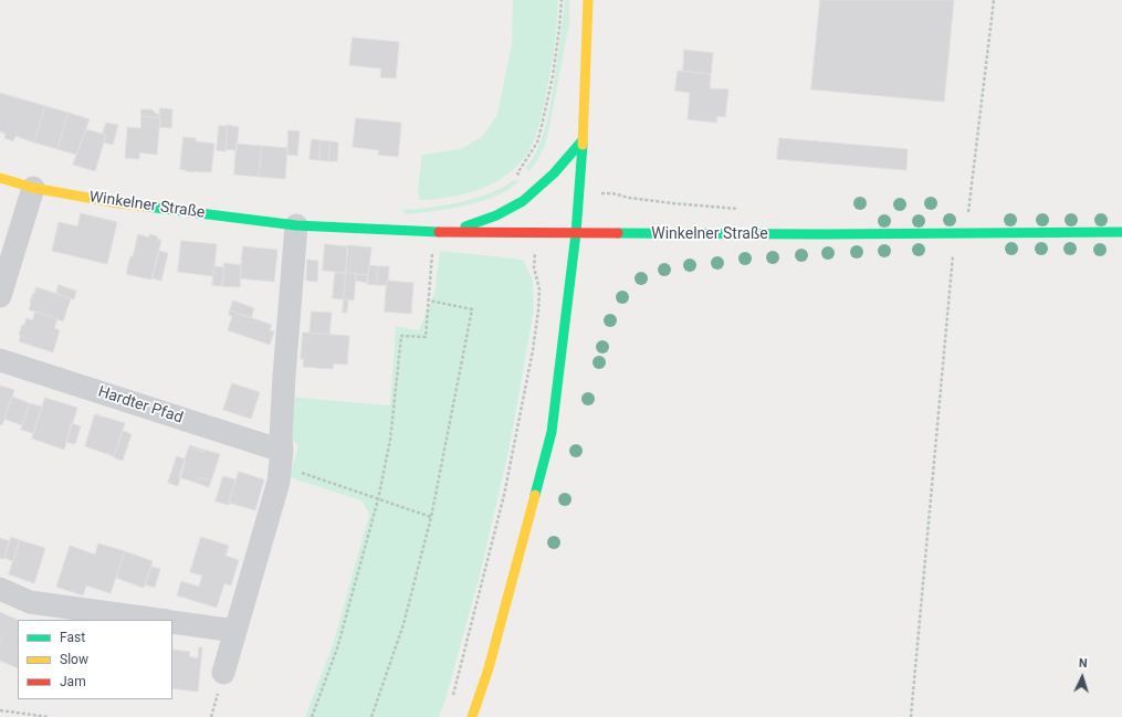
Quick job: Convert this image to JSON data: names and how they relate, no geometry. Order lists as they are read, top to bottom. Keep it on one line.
{"streets":{"street":["Winkelner Straße","Hardter Pfad"]},"legend":["Fast","Slow","Jam"],"north":"top"}
